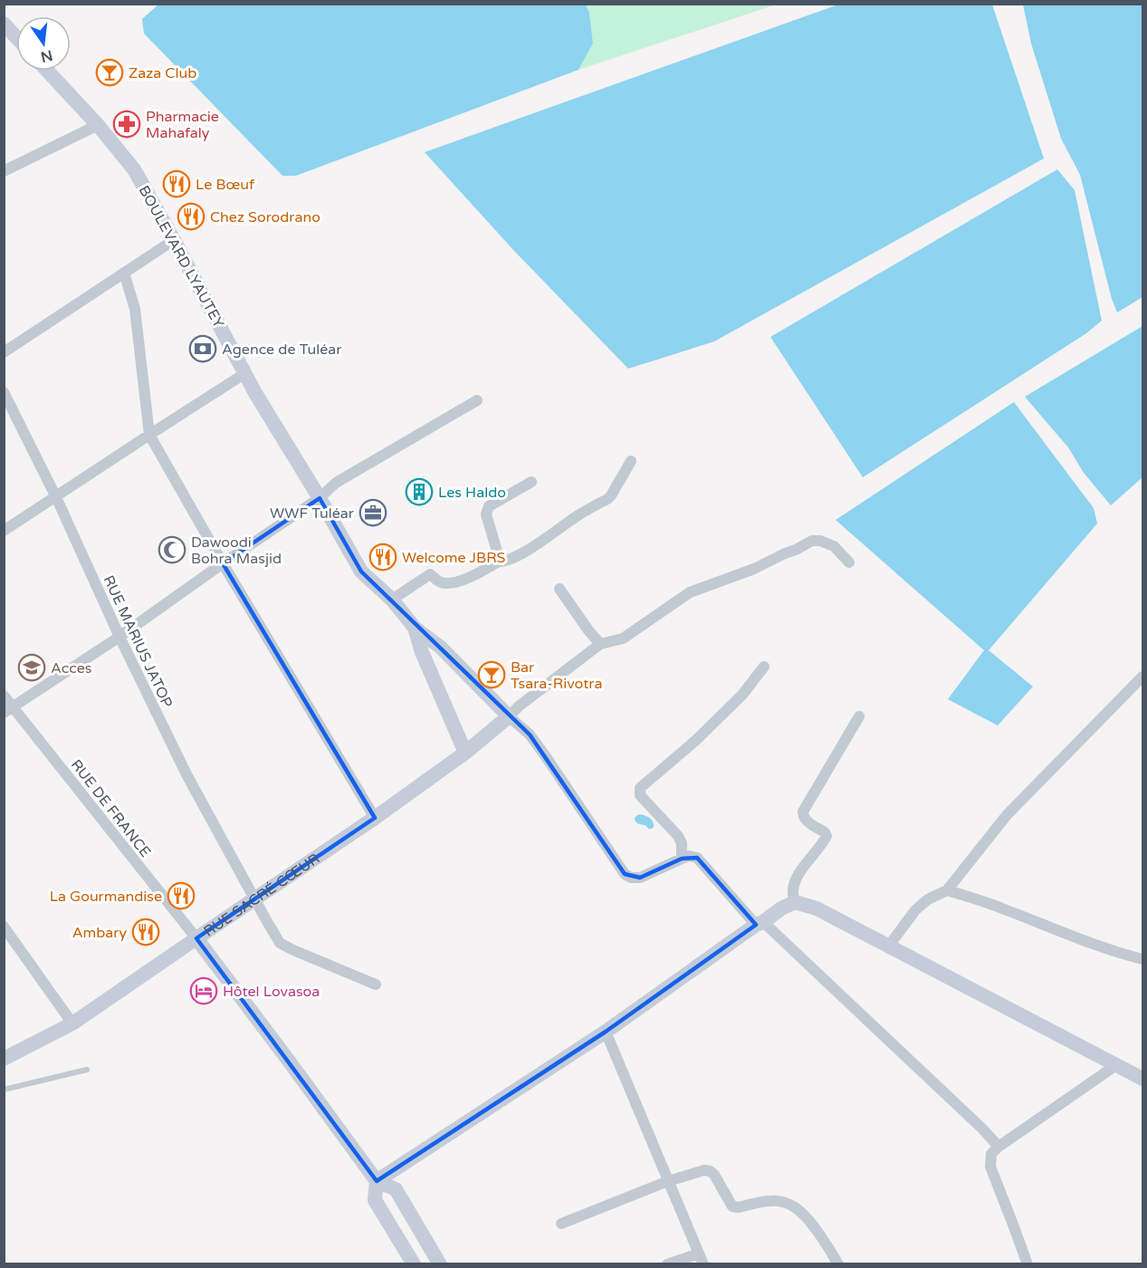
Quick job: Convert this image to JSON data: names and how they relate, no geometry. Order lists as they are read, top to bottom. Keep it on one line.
{"streets":{"street":["BOULEVARD LYAUTEY","RUE MARIUS JATOP","RUE DE FRANCE","RUE SACRÉ CŒUR"]},"crossings":[["BOULEVARD LYAUTEY","RUE SACRÉ CŒUR"],["RUE MARIUS JATOP","RUE SACRÉ CŒUR"],["RUE DE FRANCE","RUE SACRÉ CŒUR"]],"places":{"bar":["Zaza Club","Bar Tsara-Rivotra"],"pharmacy":["Pharmacie Mahafaly"],"restaurant":["Le Bœuf","Chez Sorodrano","Welcome JBRS","La Gourmandise","Ambary"],"bank":["Agence de Tuléar"],"building":["Les Haldo"],"office":["WWF Tuléar"],"mosque":["Dawoodi Bohra Masjid"],"school or university":["Acces"],"hotel":["Hôtel Lovasoa"]},"north":"bottom"}
